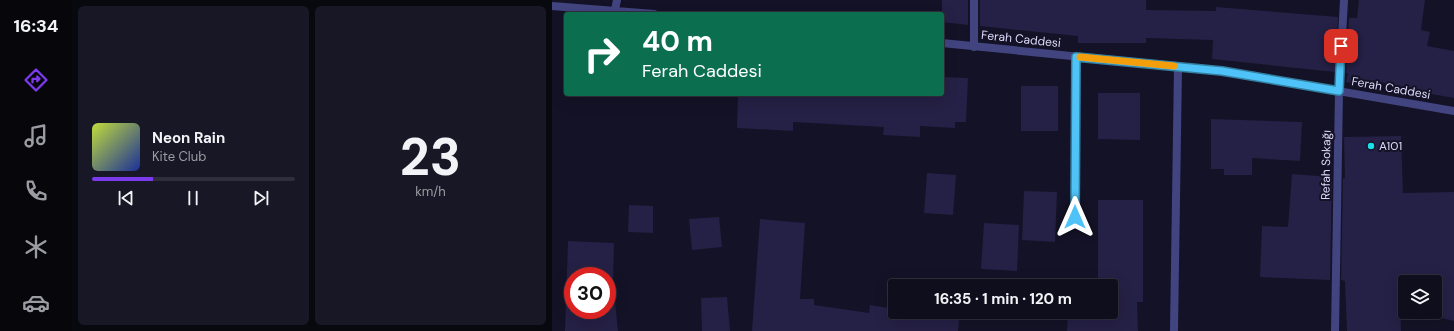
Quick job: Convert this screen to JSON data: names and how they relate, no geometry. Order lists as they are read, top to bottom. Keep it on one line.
{"streets":{"street":["Ferah Caddesi","Refah Sokağı"]},"crossings":[["Ferah Caddesi","Refah Sokağı"]],"places":["A101"],"page":{"tabs":"16:34","tile":["23","km/h"],"turn":["40 m","Ferah Caddesi"],"song":["Neon Rain","Kite Club"],"limit":"30","trip":"16:35 · 1 min · 120 m"}}
